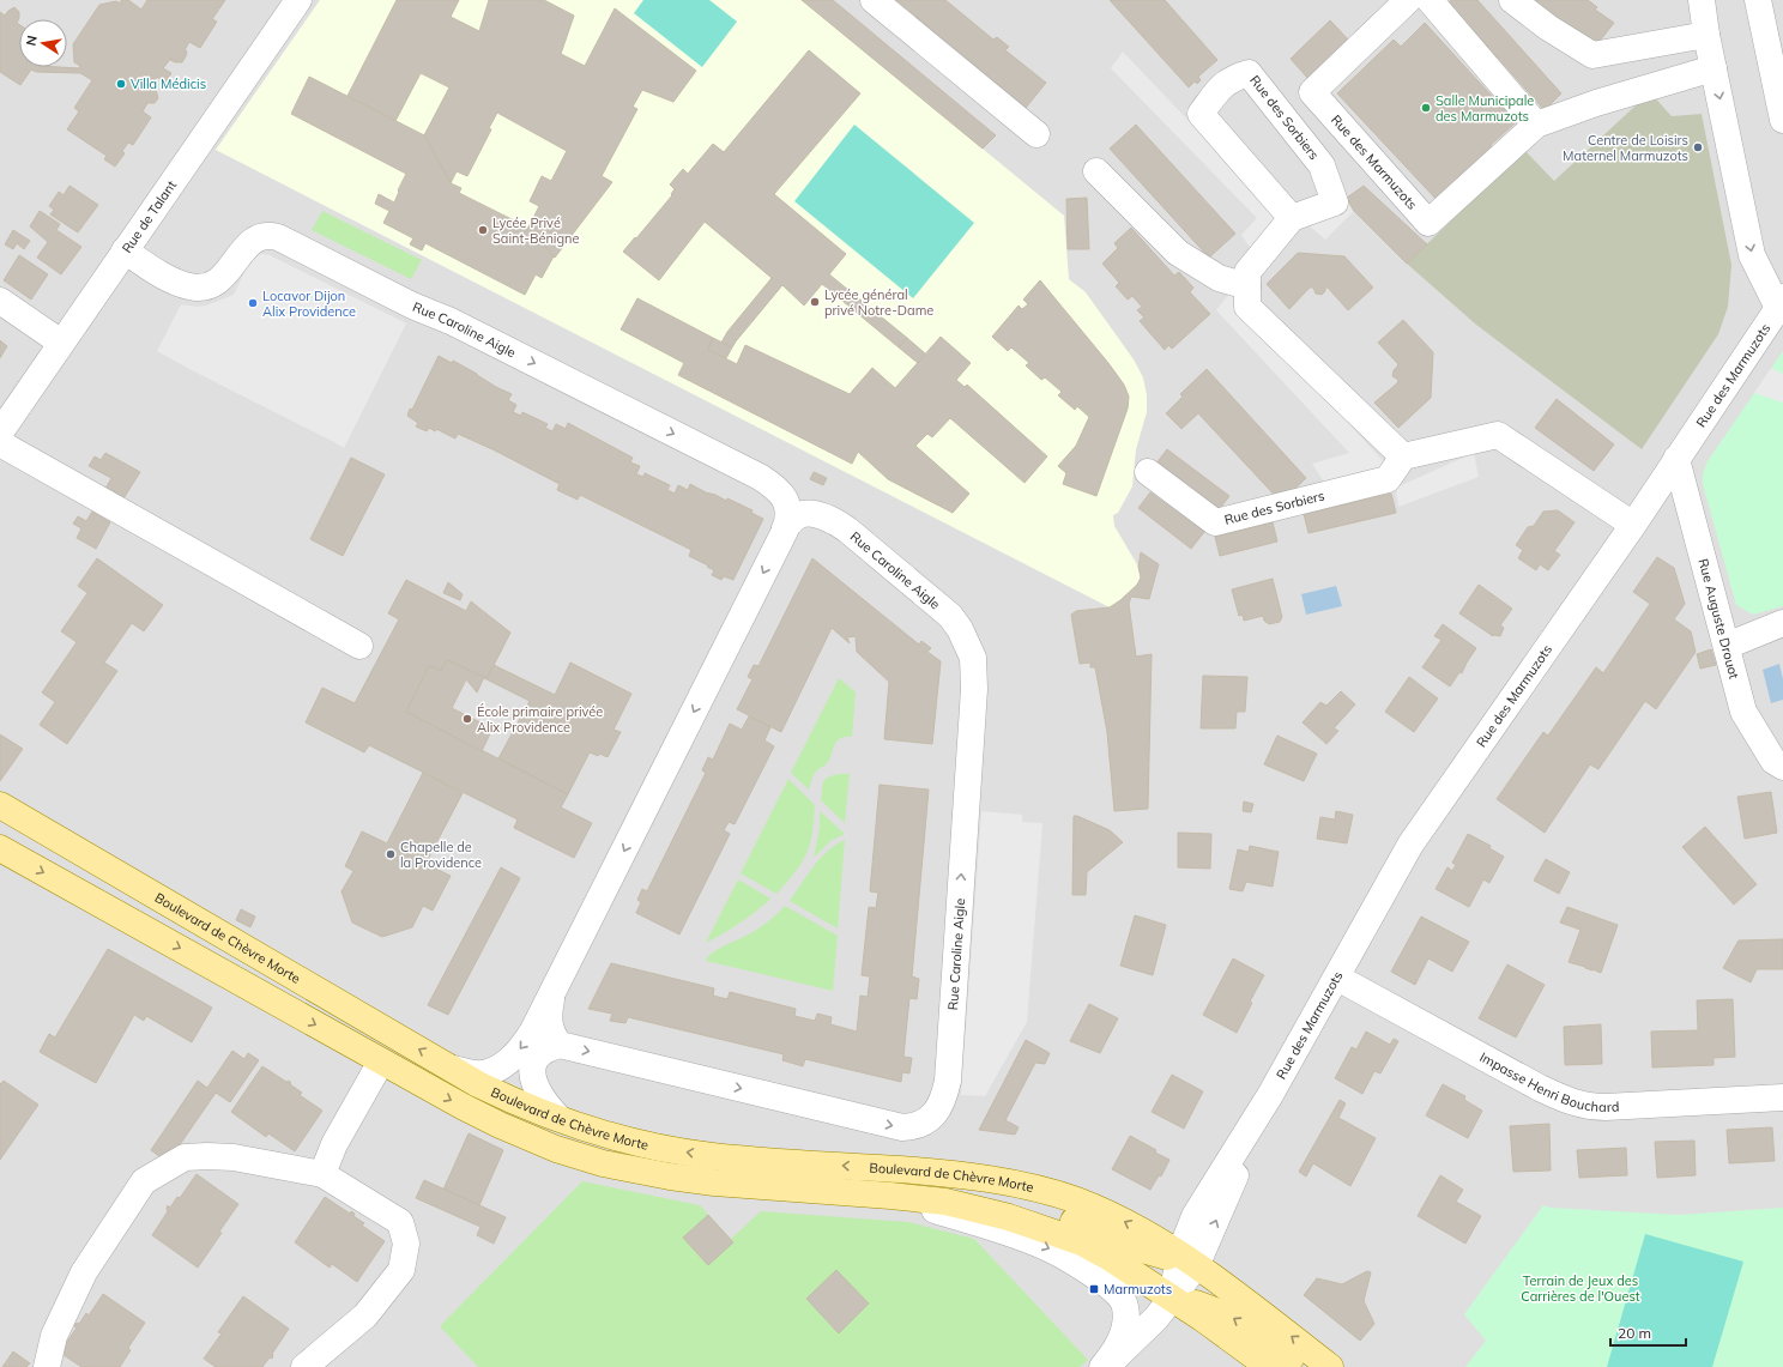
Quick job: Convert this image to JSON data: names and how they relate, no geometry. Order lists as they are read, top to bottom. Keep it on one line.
{"streets":{"main road":["Boulevard de Chèvre Morte"],"street":["Rue des Sorbiers","Rue des Marmuzots","Rue de Talant","Rue Caroline Aigle","Rue Auguste Drouot","Impasse Henri Bouchard"]},"crossings":[["Rue des Marmuzots","Rue Auguste Drouot"],["Rue des Marmuzots","Boulevard de Chèvre Morte"],["Rue des Marmuzots","Impasse Henri Bouchard"],["Rue de Talant","Rue Caroline Aigle"],["Rue Caroline Aigle","Boulevard de Chèvre Morte"]],"parks":["Terrain de Jeux des Carrières de l'Ouest"],"places":{"other":["Villa Médicis","Salle Municipale des Marmuzots","Centre de Loisirs Maternel Marmuzots","Lycée Privé Saint-Bénigne","Lycée général privé Notre-Dame","Locavor Dijon Alix Providence","École primaire privée Alix Providence","Chapelle de la Providence"],"transit":["Marmuzots"]},"scale_bar":"20 m","north":"left"}
